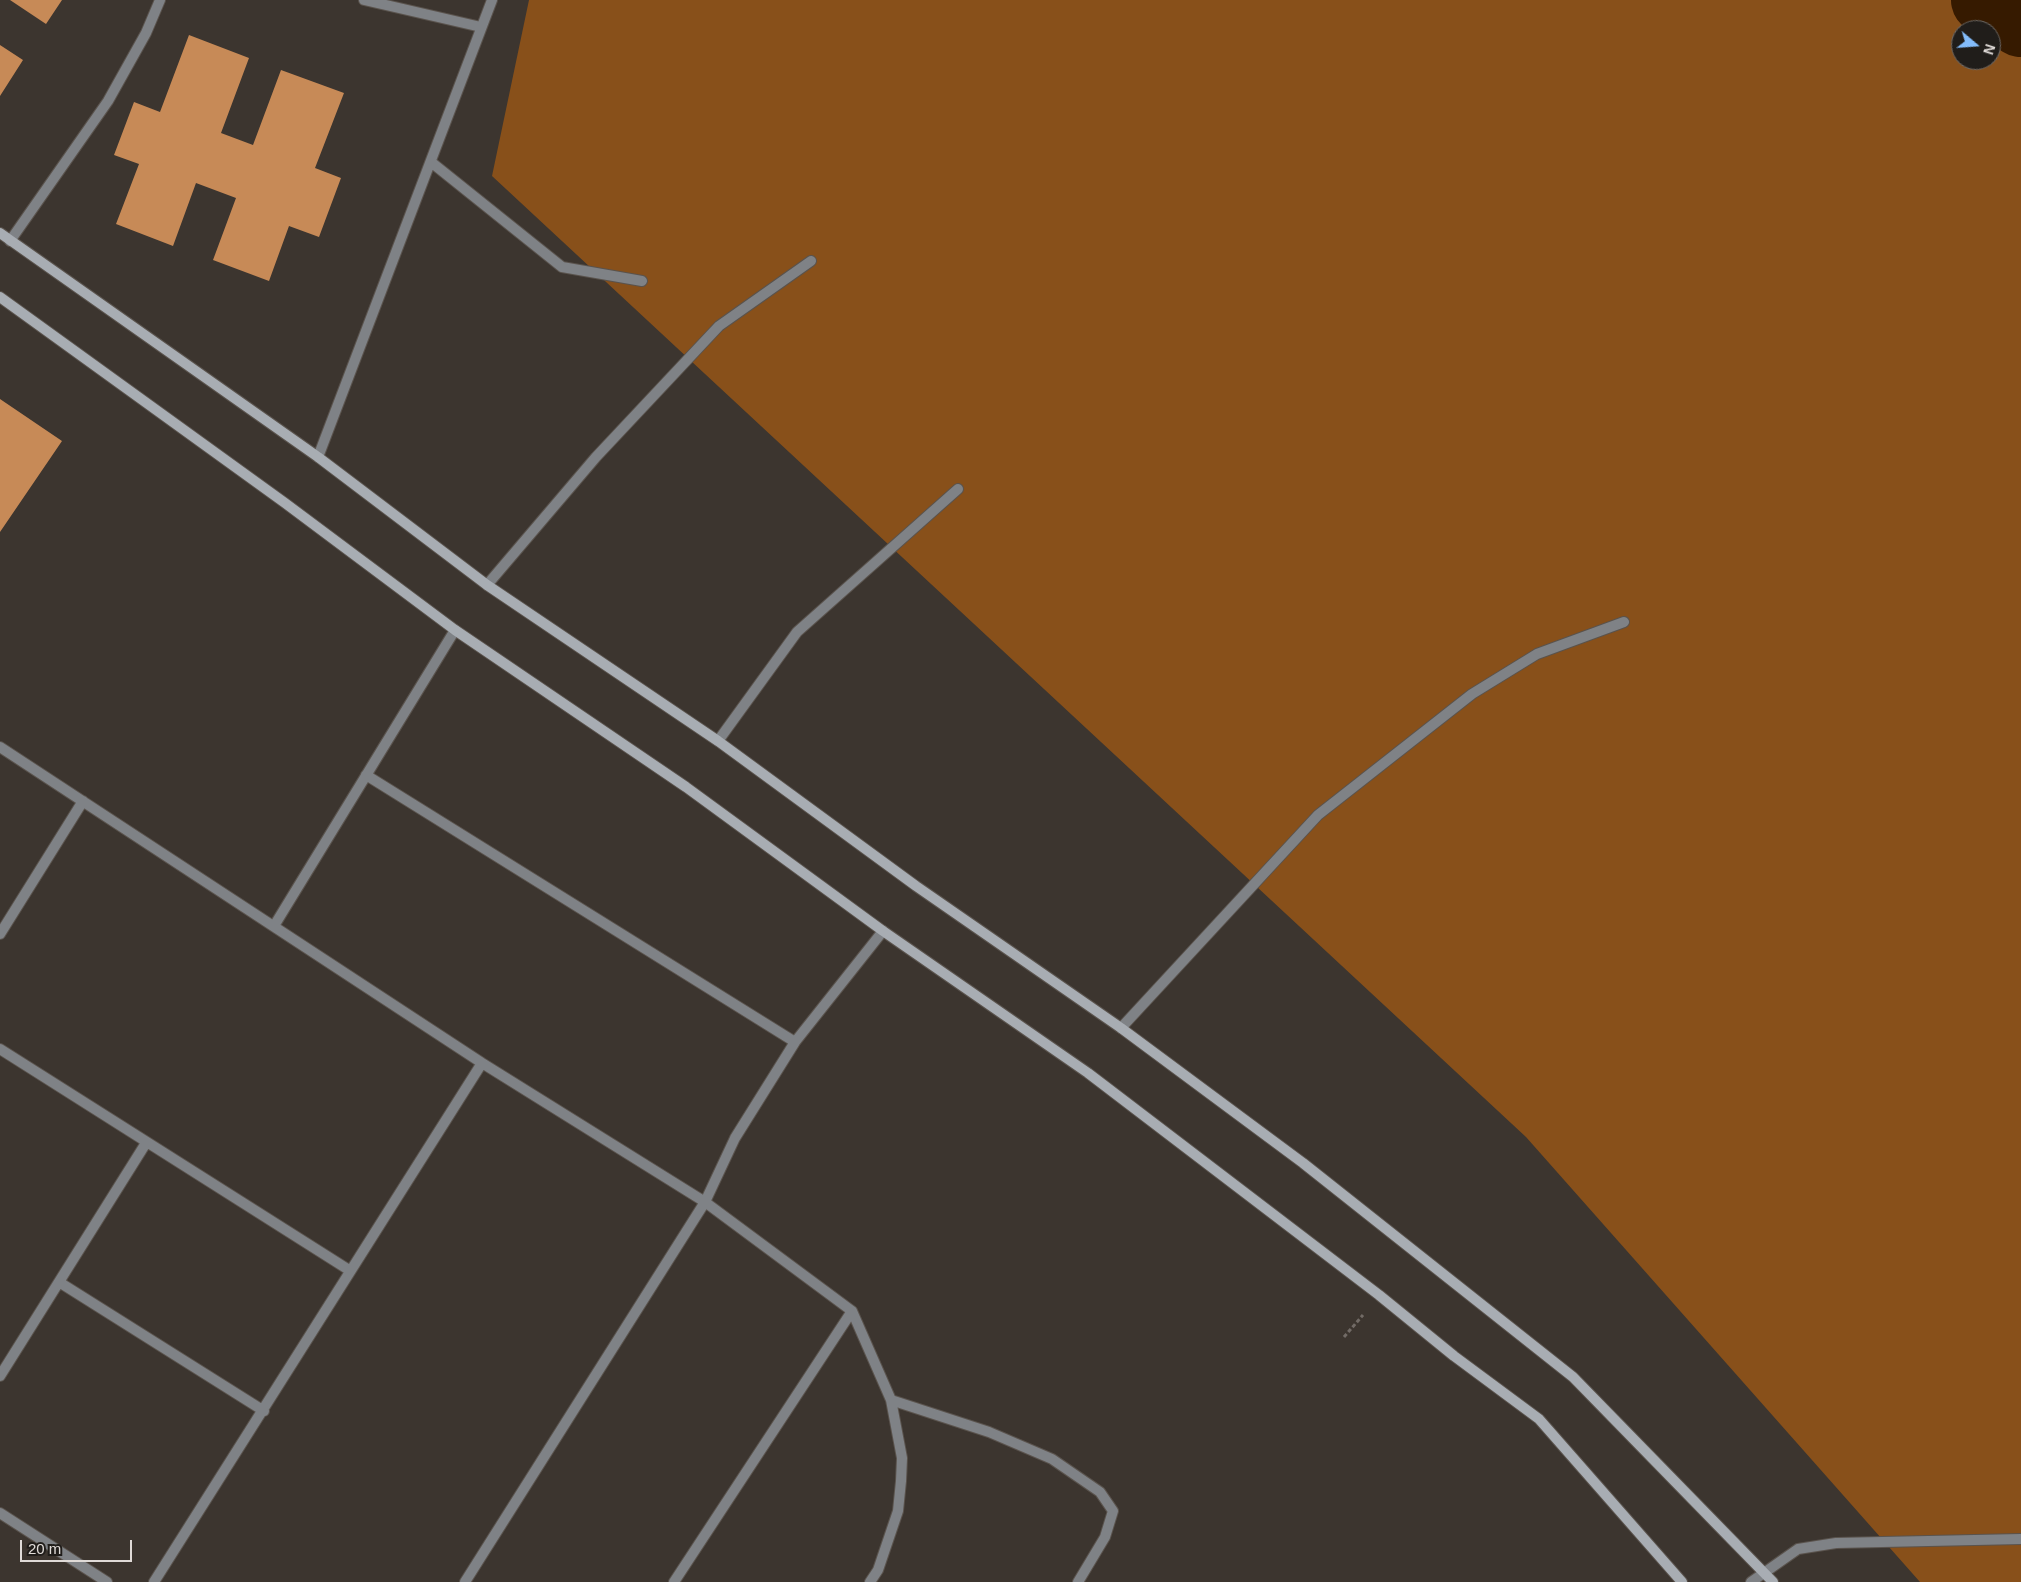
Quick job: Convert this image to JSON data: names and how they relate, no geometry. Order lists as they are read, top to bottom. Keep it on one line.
{"scale_bar":"20 m","north":"right"}
